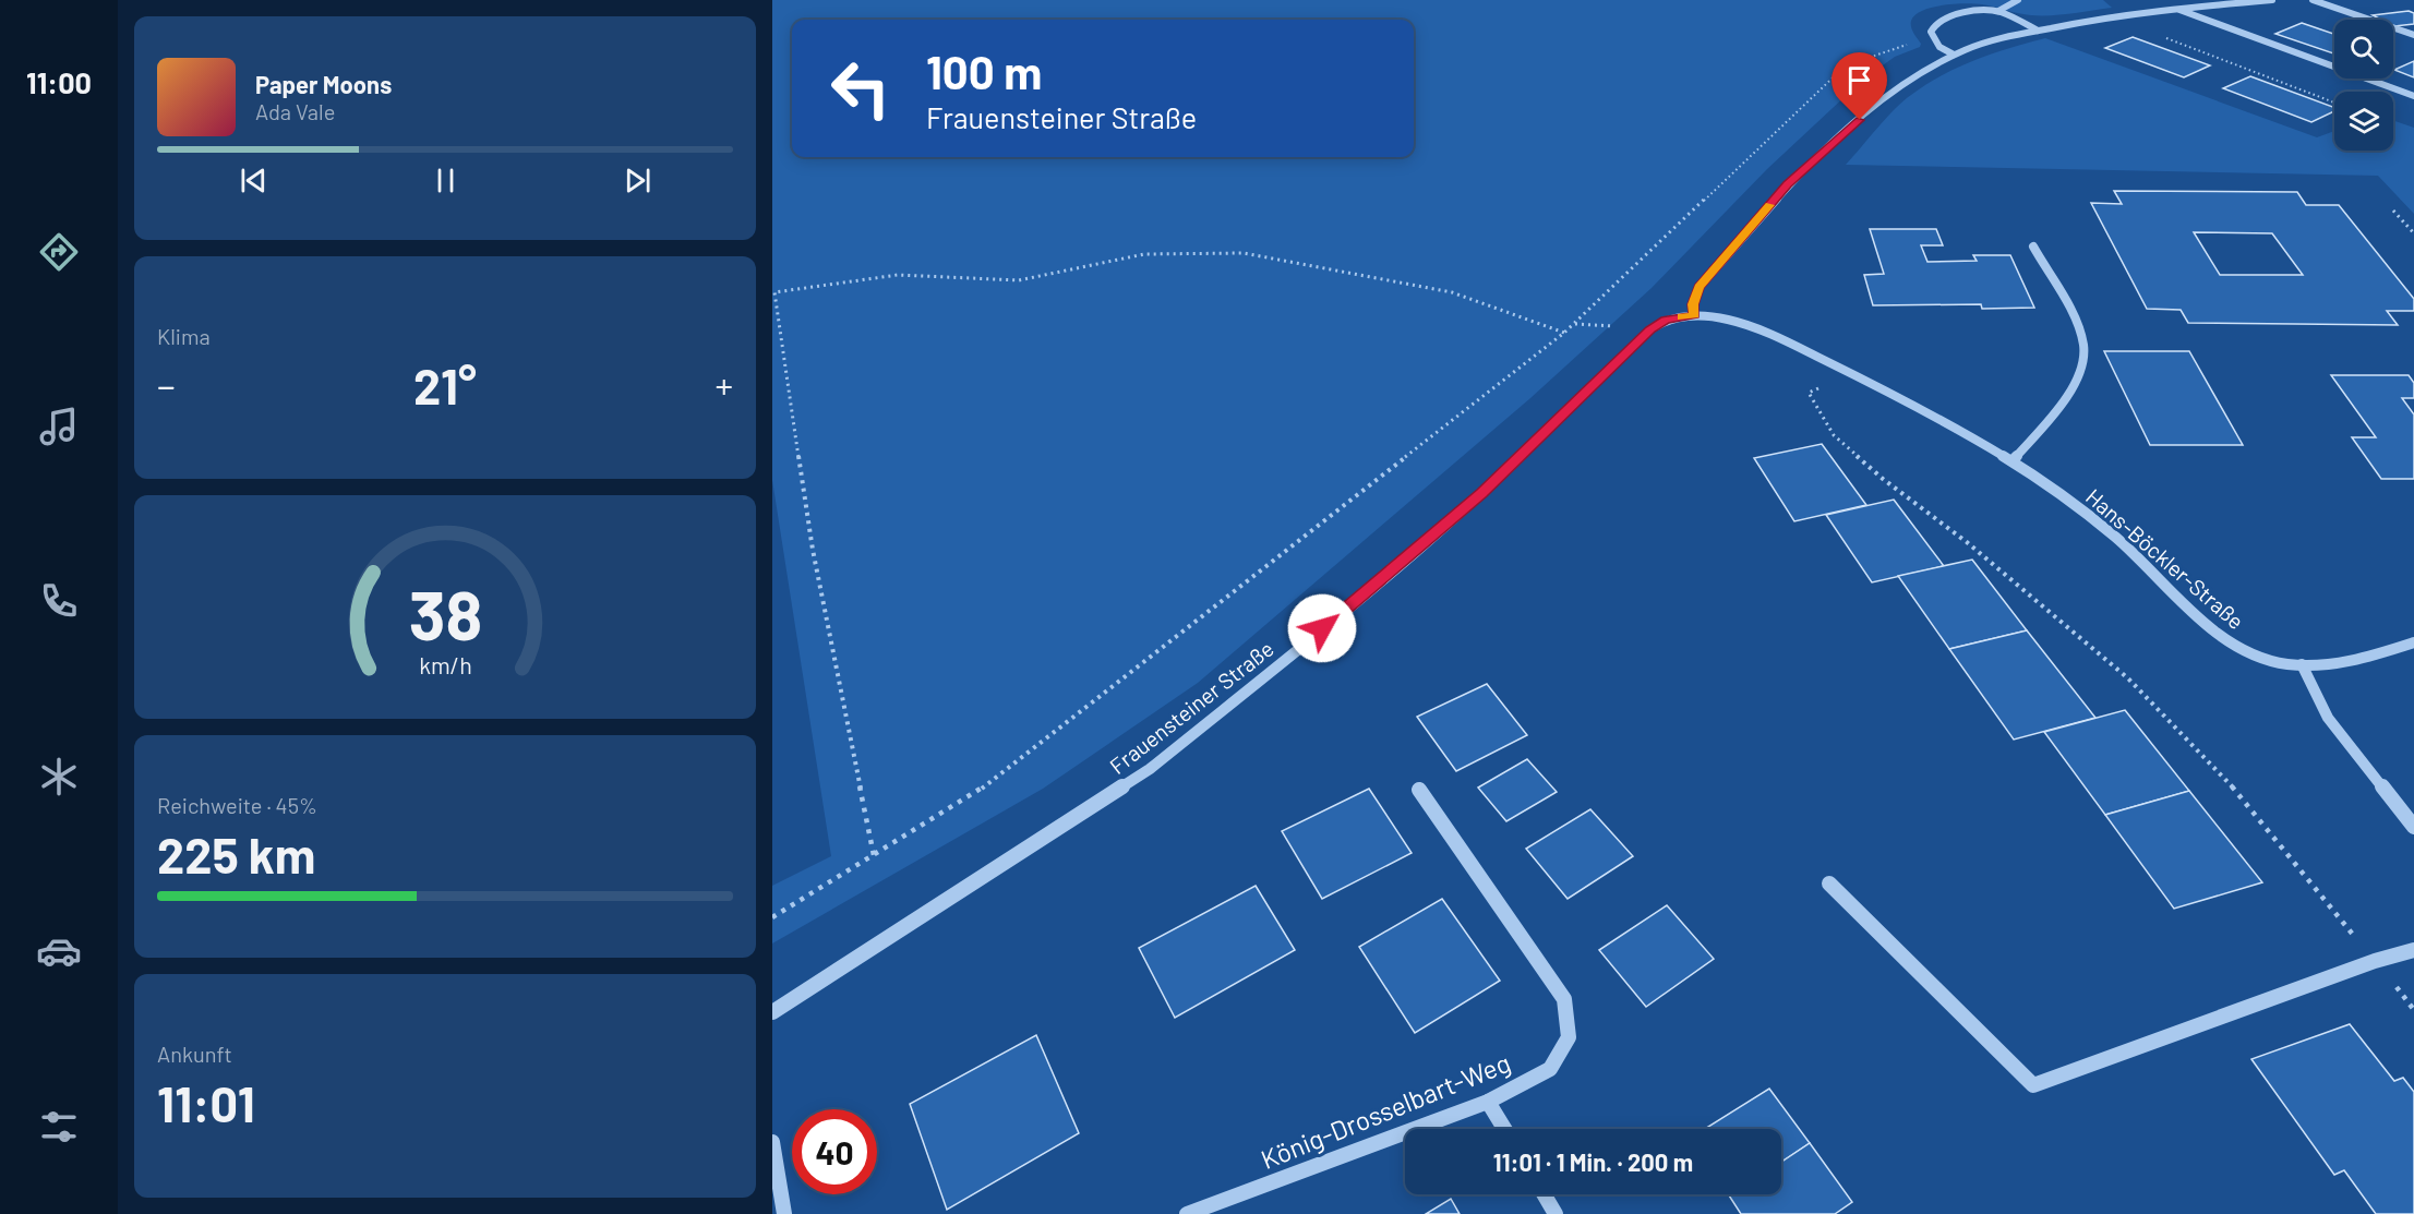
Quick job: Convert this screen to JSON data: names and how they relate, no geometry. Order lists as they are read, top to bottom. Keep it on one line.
{"streets":{"street":["Hans-Böckler-Straße","Frauensteiner Straße","König-Drosselbart-Weg"]},"crossings":[["Hans-Böckler-Straße","Frauensteiner Straße"]],"page":{"tabs":"11:00","turn":["100 m","Frauensteiner Straße"],"song":["Paper Moons","Ada Vale"],"tile":["Klima",["Reichweite · 45%","225 km"],["Ankunft","11:01"]],"heat":["−","21°","+"],"limit":"40","trip":"11:01 · 1 Min. · 200 m","gauge":["38","km/h"]}}
